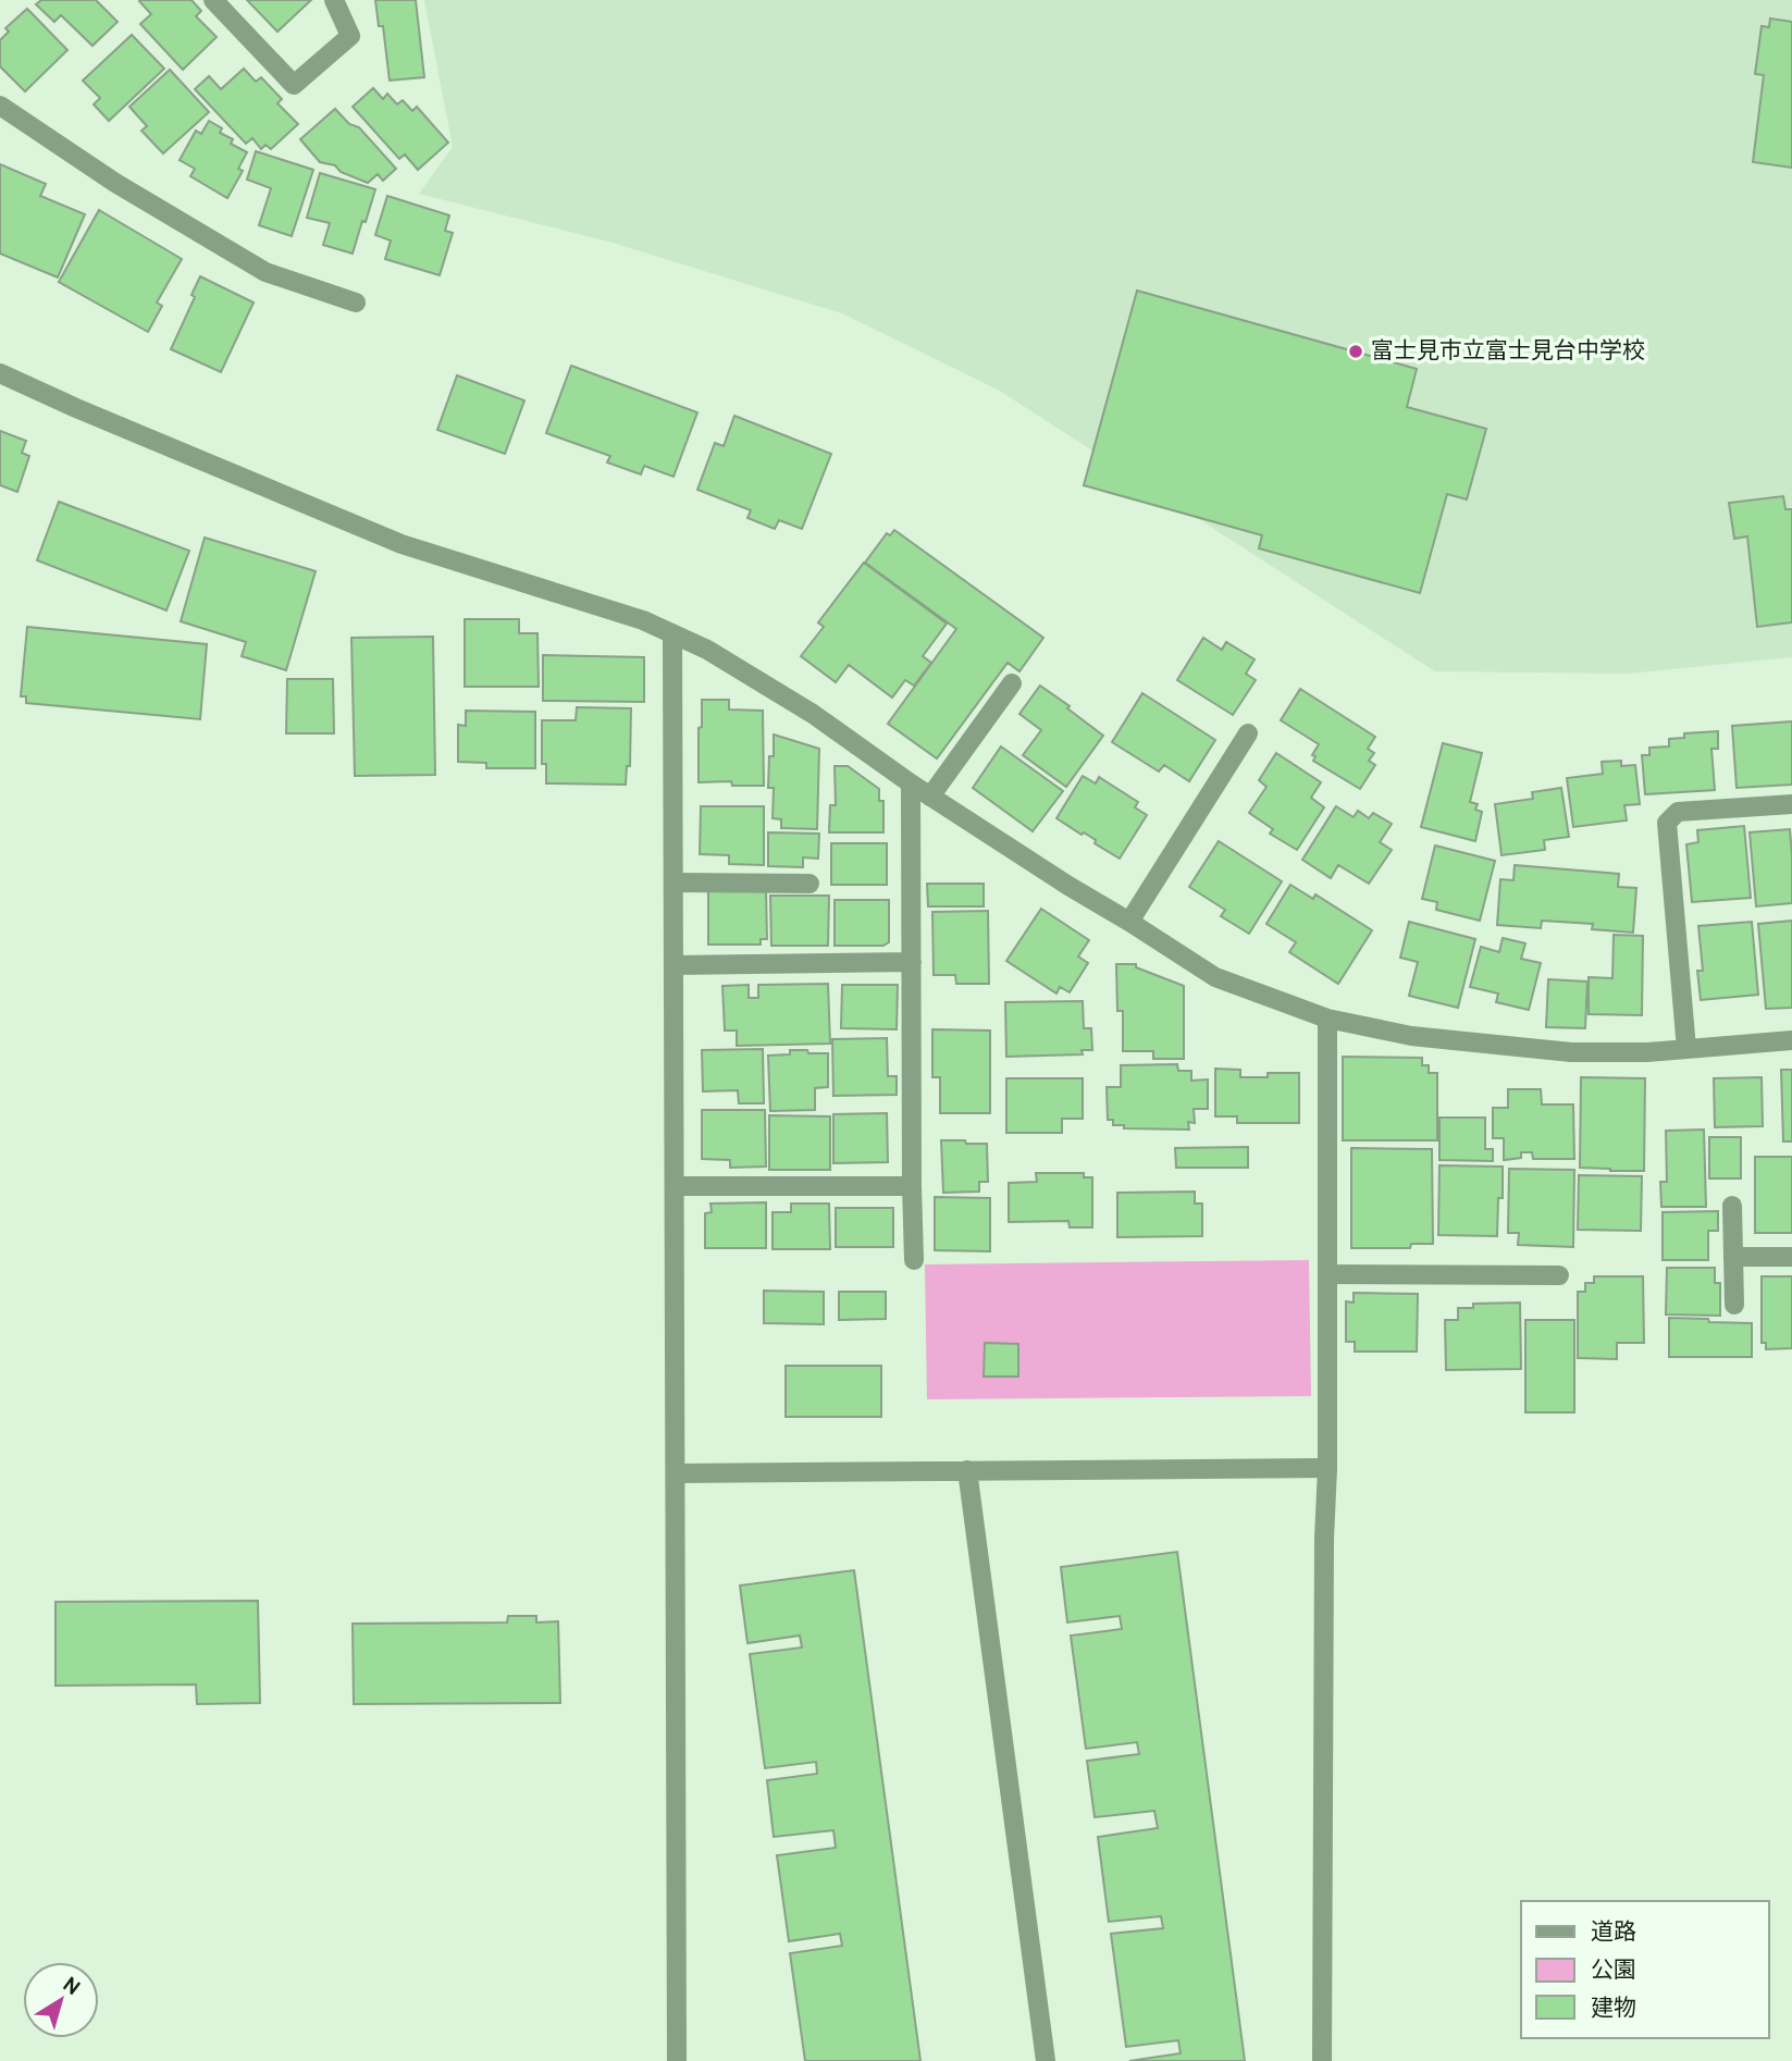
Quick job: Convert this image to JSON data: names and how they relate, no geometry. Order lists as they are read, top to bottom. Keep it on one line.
{"places":["富士見市立富士見台中学校"],"legend":["道路","公園","建物"],"north":"top right"}
